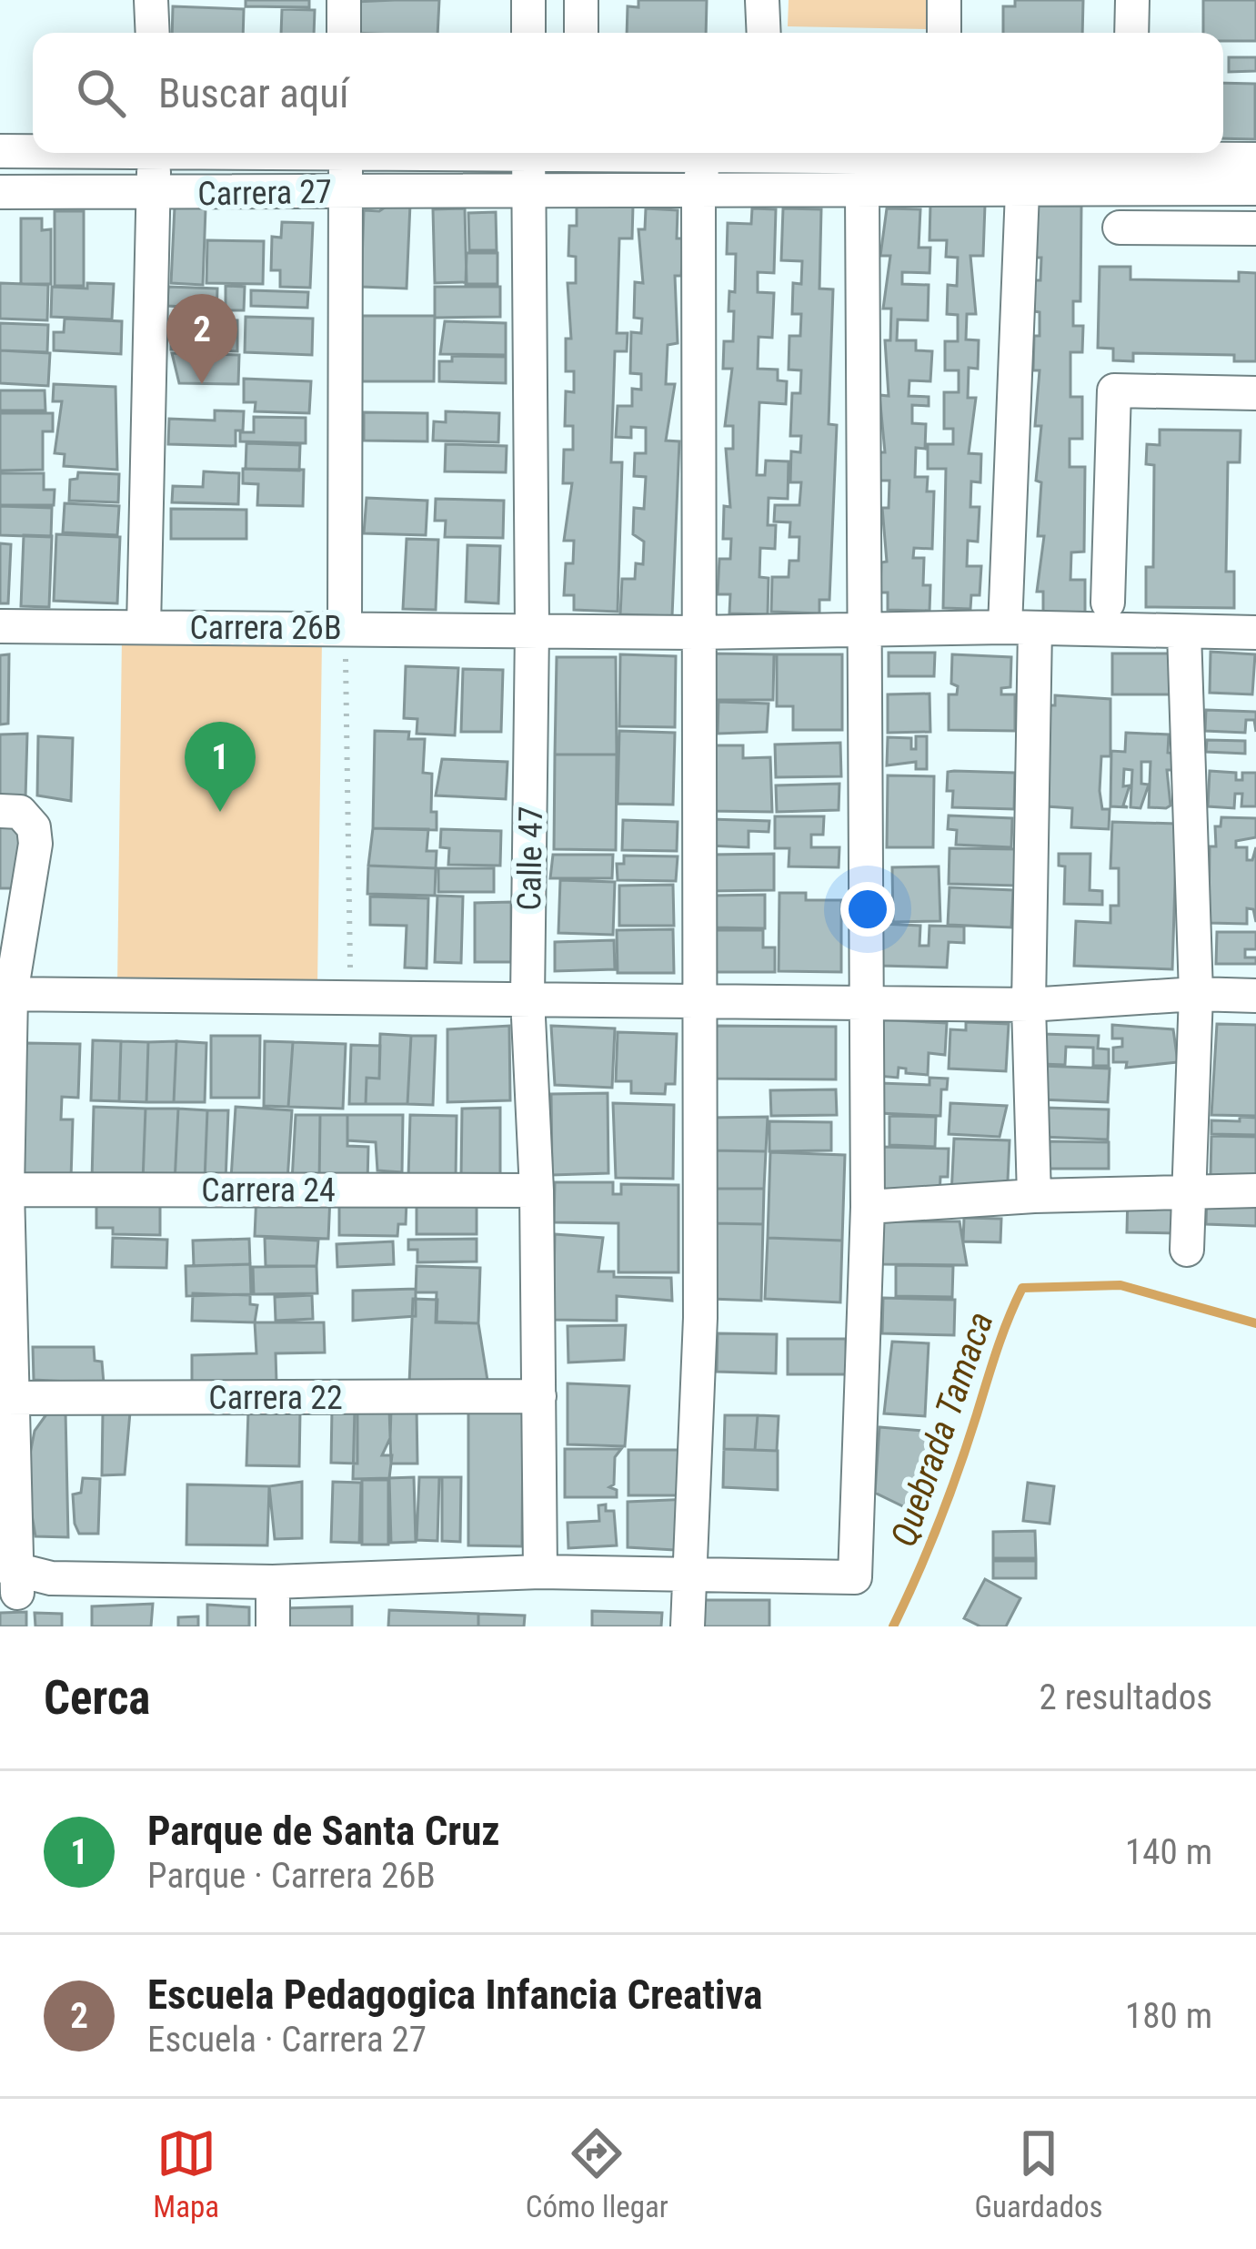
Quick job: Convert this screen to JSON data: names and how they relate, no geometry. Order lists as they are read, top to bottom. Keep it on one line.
{"streets":{"street":["Carrera 27","Carrera 26B","Calle 47","Carrera 24","Carrera 22"]},"crossings":[["Carrera 27","Calle 47"],["Carrera 26B","Calle 47"],["Calle 47","Carrera 24"],["Calle 47","Carrera 22"]],"water":["Quebrada Tamaca"],"page":{"search":"Buscar aquí","pins":["2","1"],"heading":["Cerca","2 resultados"],"list":[{"mark":"1","name":"Parque de Santa Cruz","note":"Parque · Carrera 26B","value":"140 m"},{"mark":"2","name":"Escuela Pedagogica Infancia Creativa","note":"Escuela · Carrera 27","value":"180 m"}],"nav":["Mapa","Cómo llegar","Guardados"]}}
